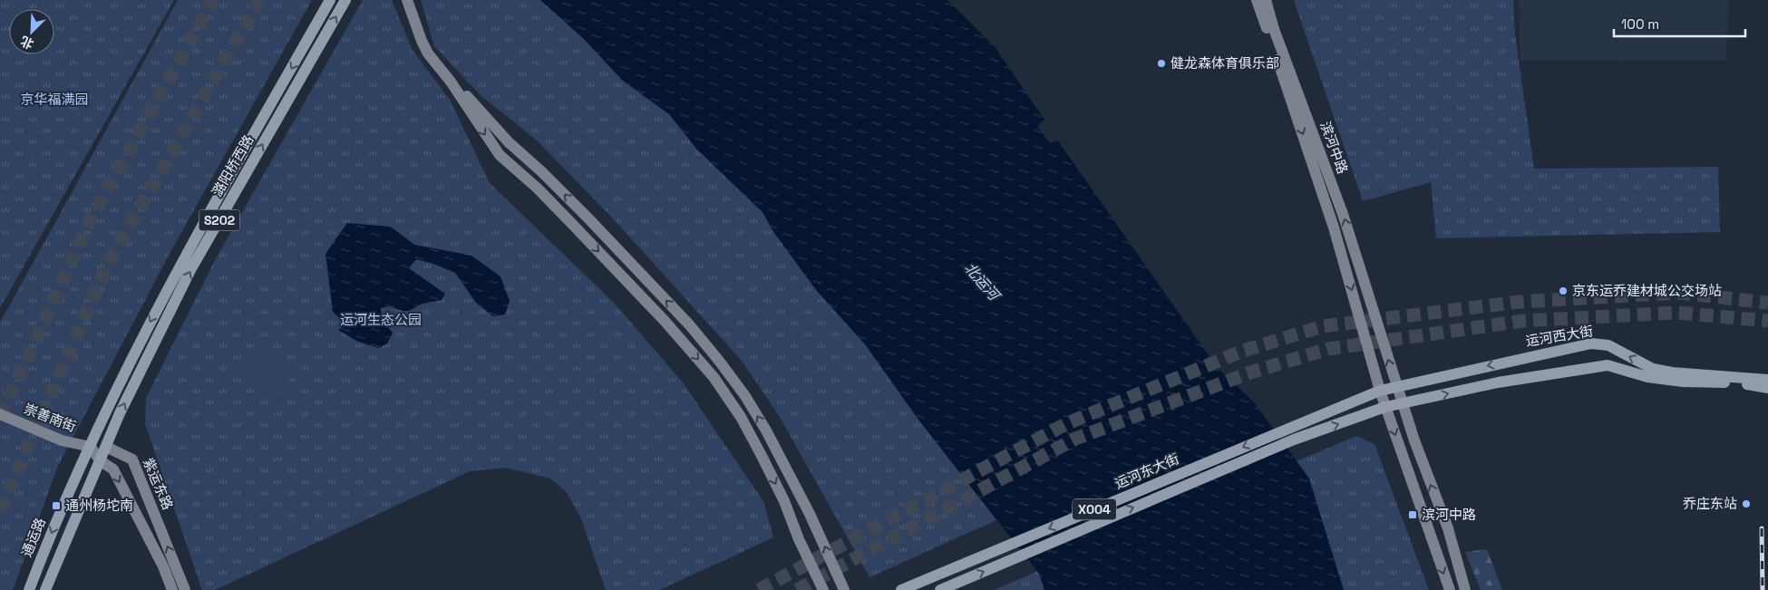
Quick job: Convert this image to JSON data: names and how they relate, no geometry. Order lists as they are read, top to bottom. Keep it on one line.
{"streets":{"main road":["滨河中路","潞阳桥西路","S202","运河西大街","崇善南街","运河东大街","紫运东路","X004","通运路"]},"crossings":[["滨河中路","运河西大街"],["滨河中路","运河东大街"],["潞阳桥西路","崇善南街"],["潞阳桥西路","紫运东路"],["潞阳桥西路","通运路"],["运河西大街","运河东大街"],["崇善南街","紫运东路"],["崇善南街","通运路"],["紫运东路","通运路"]],"water":["北运河"],"parks":["京华福满园","运河生态公园"],"places":{"other":["健龙森体育俱乐部","京东运乔建材城公交场站","乔庄东站"],"transit":["通州杨坨南","滨河中路"]},"scale_bar":"100 m","north":"bottom left"}
